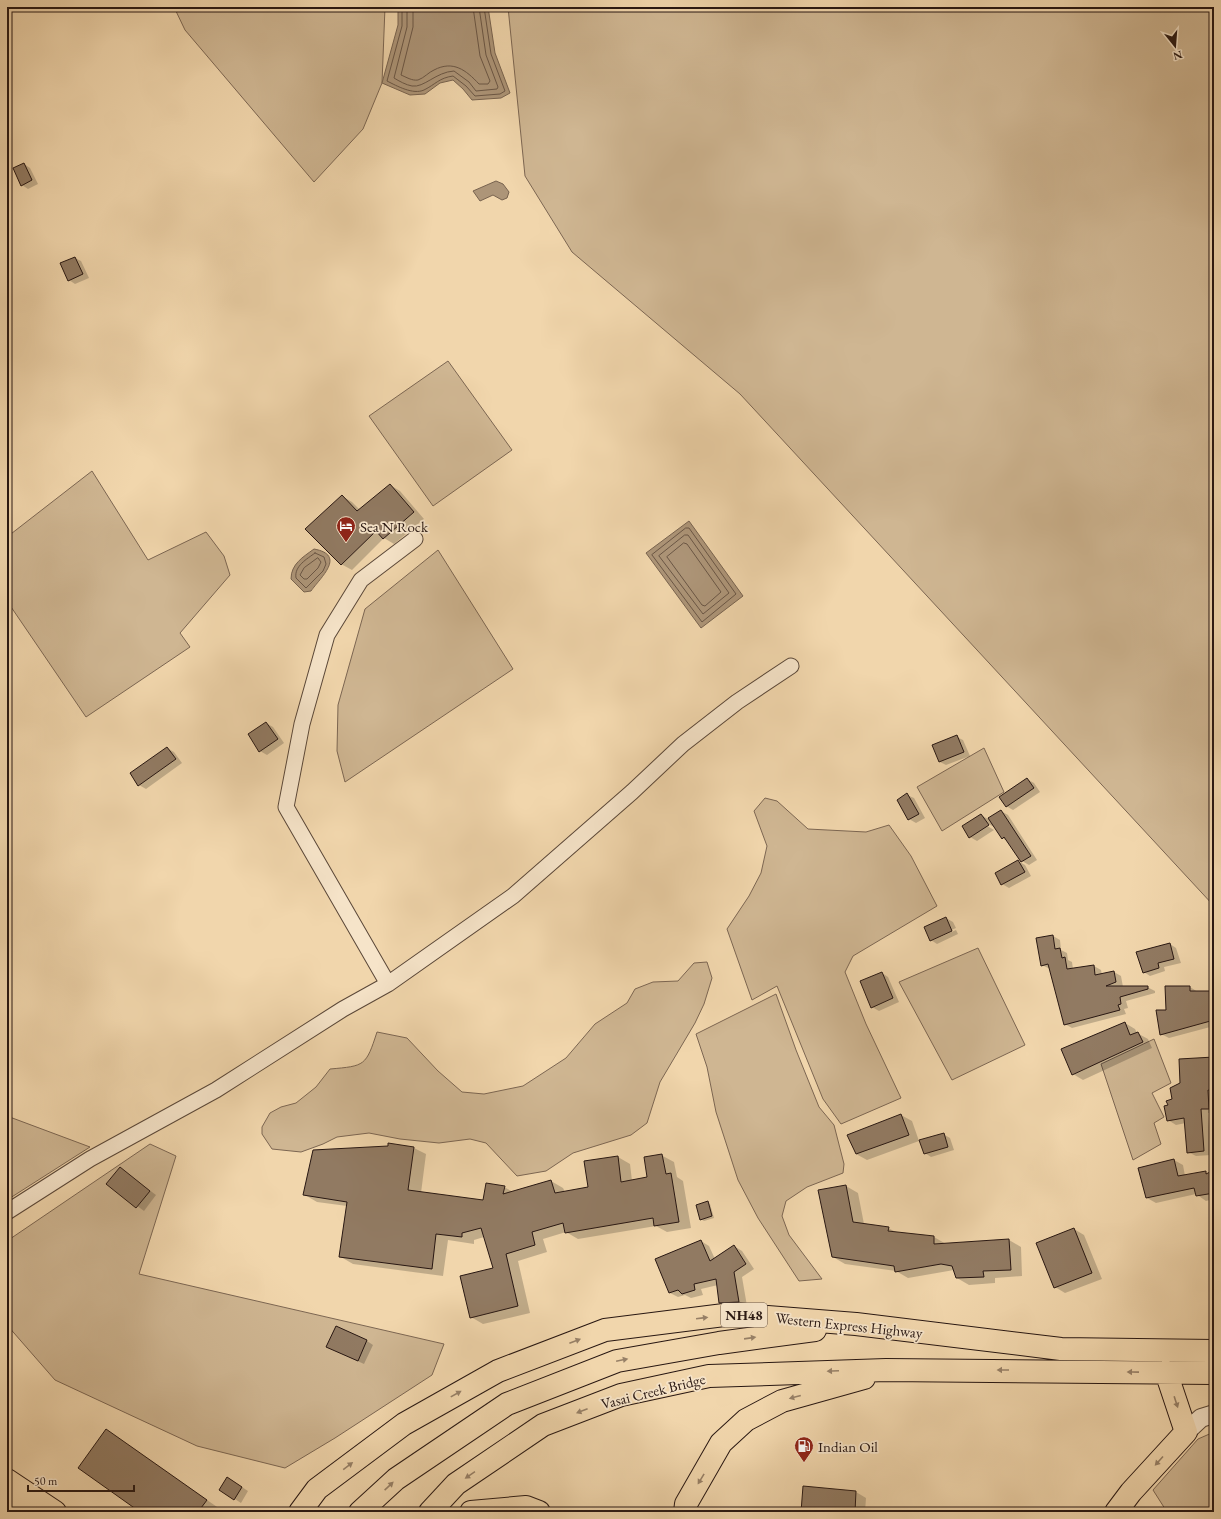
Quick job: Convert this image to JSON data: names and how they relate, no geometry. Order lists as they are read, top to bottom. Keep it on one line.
{"streets":{"main road":["NH48","Western Express Highway","Vasai Creek Bridge"]},"places":{"hotel":["Sea N Rock"],"fuel station":["Indian Oil"]},"scale_bar":"50 m","north":"bottom"}
